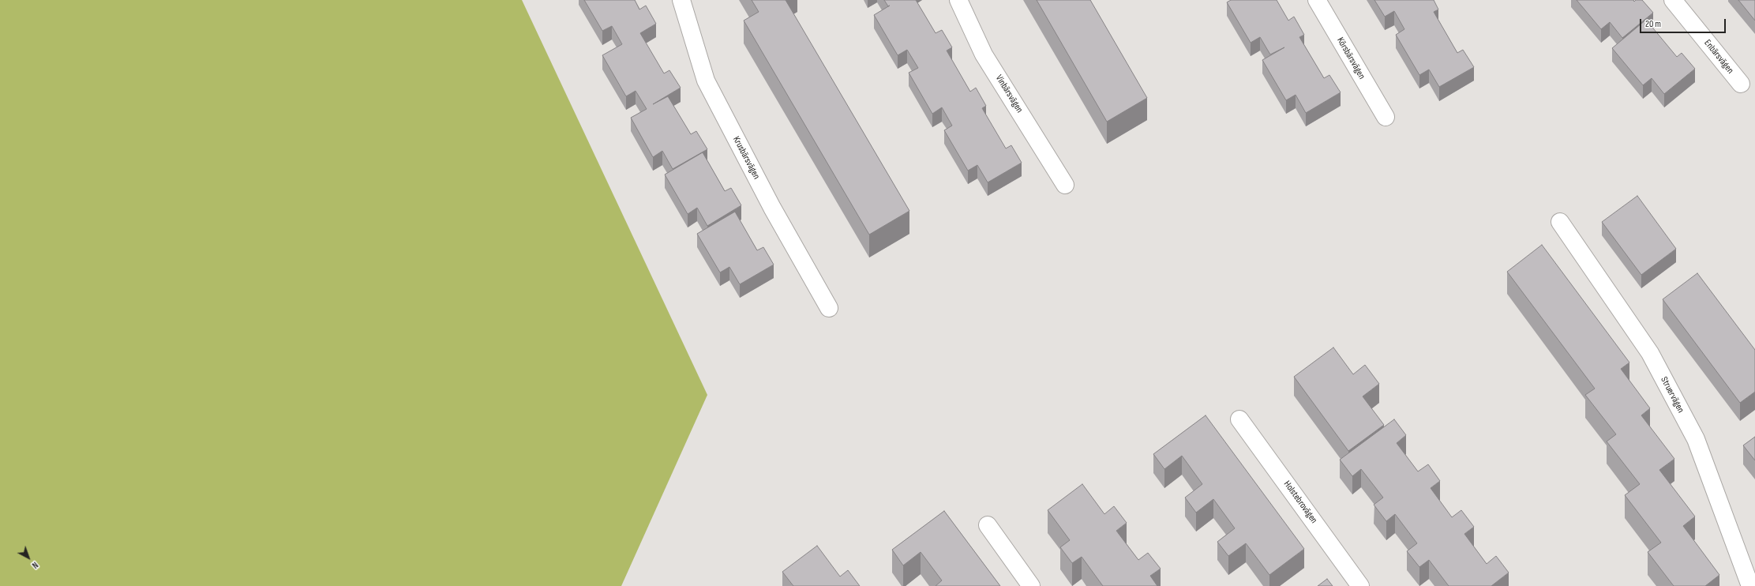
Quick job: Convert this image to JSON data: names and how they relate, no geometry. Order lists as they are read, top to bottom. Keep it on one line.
{"streets":{"street":["Enbärsvägen","Körsbärsvägen","Vinbärsvägen","Krusbärsvägen","Struervägen","Holstebrovägen"]},"scale_bar":"20 m","north":"bottom right"}
